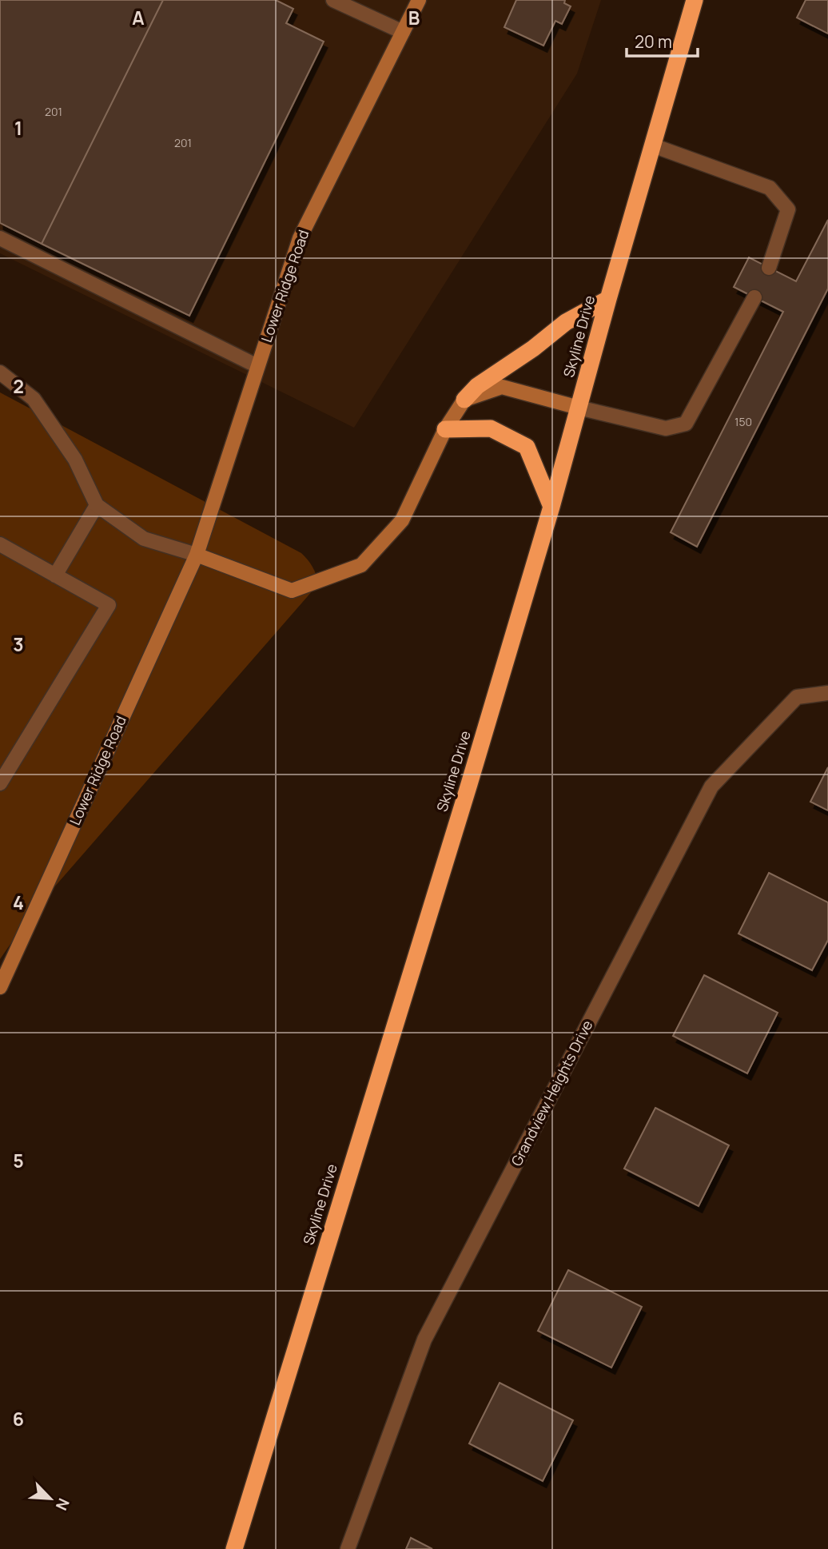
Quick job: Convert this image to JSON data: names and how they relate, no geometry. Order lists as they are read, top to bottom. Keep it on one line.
{"streets":{"highway":["Skyline Drive"],"street":["Lower Ridge Road","Grandview Heights Drive"]},"house_numbers":["201","201","150"],"scale_bar":"20 m","north":"bottom right","grid":{"columns":["A","B"],"rows":["1","2","3","4","5","6"]}}
